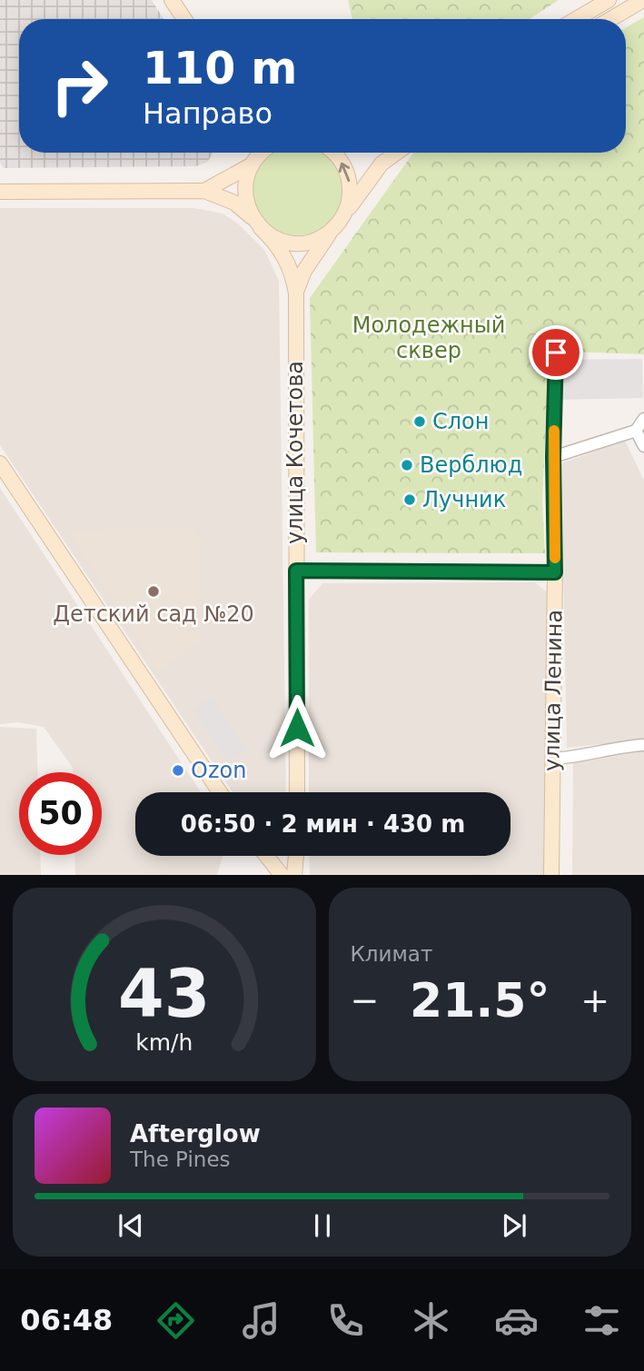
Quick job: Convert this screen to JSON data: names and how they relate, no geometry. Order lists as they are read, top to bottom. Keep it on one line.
{"streets":{"main road":["улица Кочетова","улица Ленина"]},"parks":["Молодежный сквер"],"places":["Слон","Верблюд","Лучник","Детский сад №20","Ozon"],"page":{"turn":["110 m","Направо"],"limit":"50","trip":"06:50 · 2 мин · 430 m","tile":"Климат","heat":["−","21.5°","+"],"song":["Afterglow","The Pines"],"tabs":"06:48","gauge":["43","km/h"]}}
